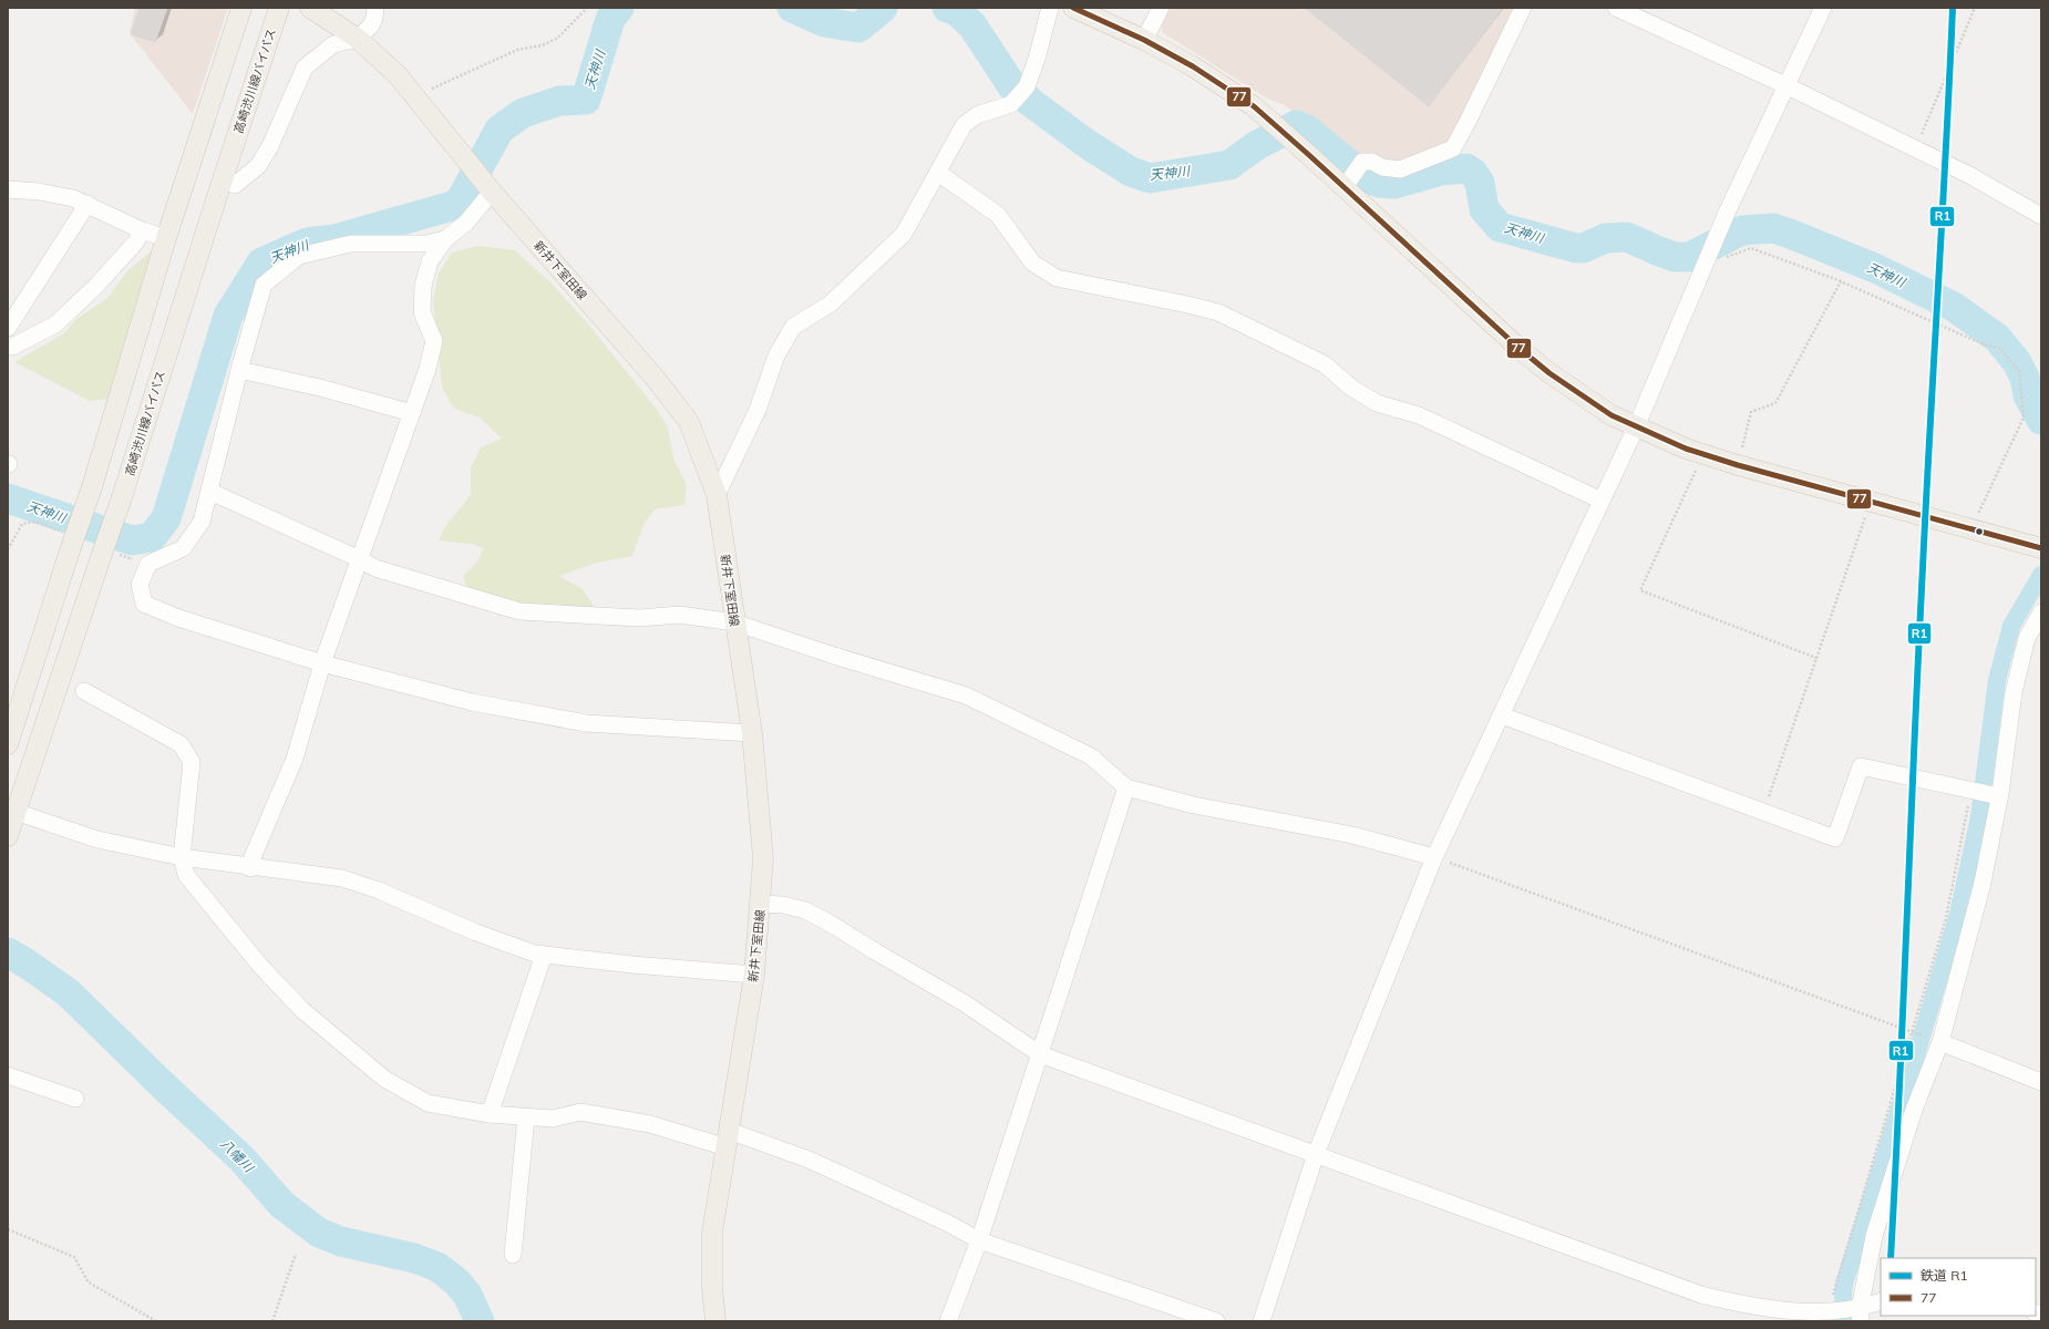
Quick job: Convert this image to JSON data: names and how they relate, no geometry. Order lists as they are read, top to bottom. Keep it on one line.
{"streets":{"main road":["高崎渋川線バイパス","新井下室田線"]},"water":["天神川","八幡川"],"lines":["rail line R1","transit line 77"],"legend":["鉄道 R1","77"]}
